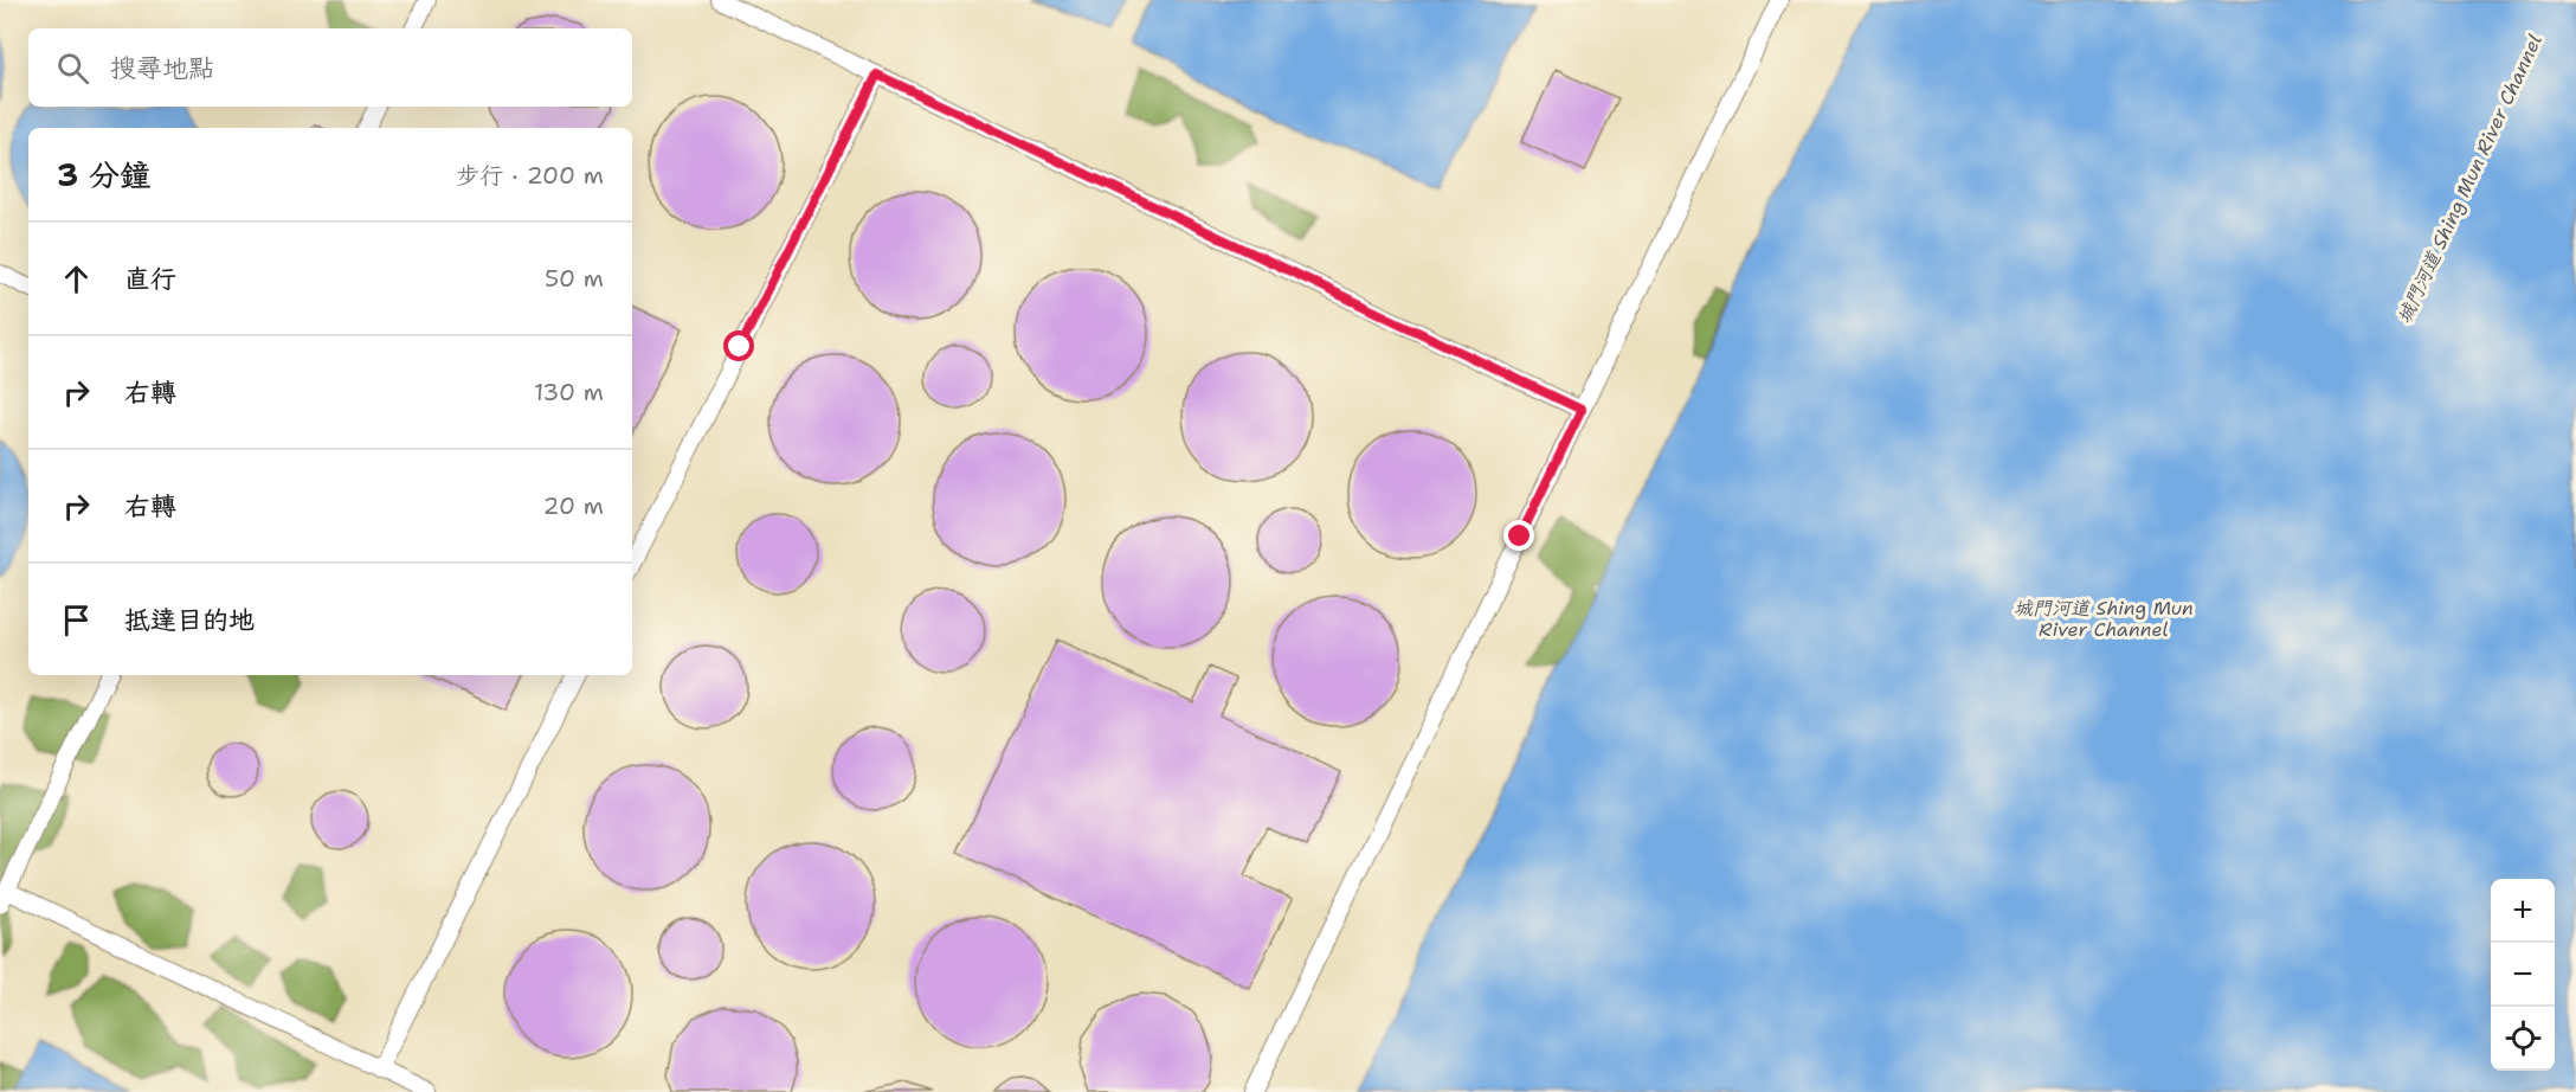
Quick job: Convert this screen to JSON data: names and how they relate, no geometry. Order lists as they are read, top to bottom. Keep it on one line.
{"water":["城門河道 Shing Mun River Channel"],"page":{"search":"搜尋地點","heading":["3 分鐘","步行 · 200 m"],"list":[["直行","50 m"],["右轉","130 m"],["右轉","20 m"],"抵達目的地"],"map_buttons":["+","−"]}}
